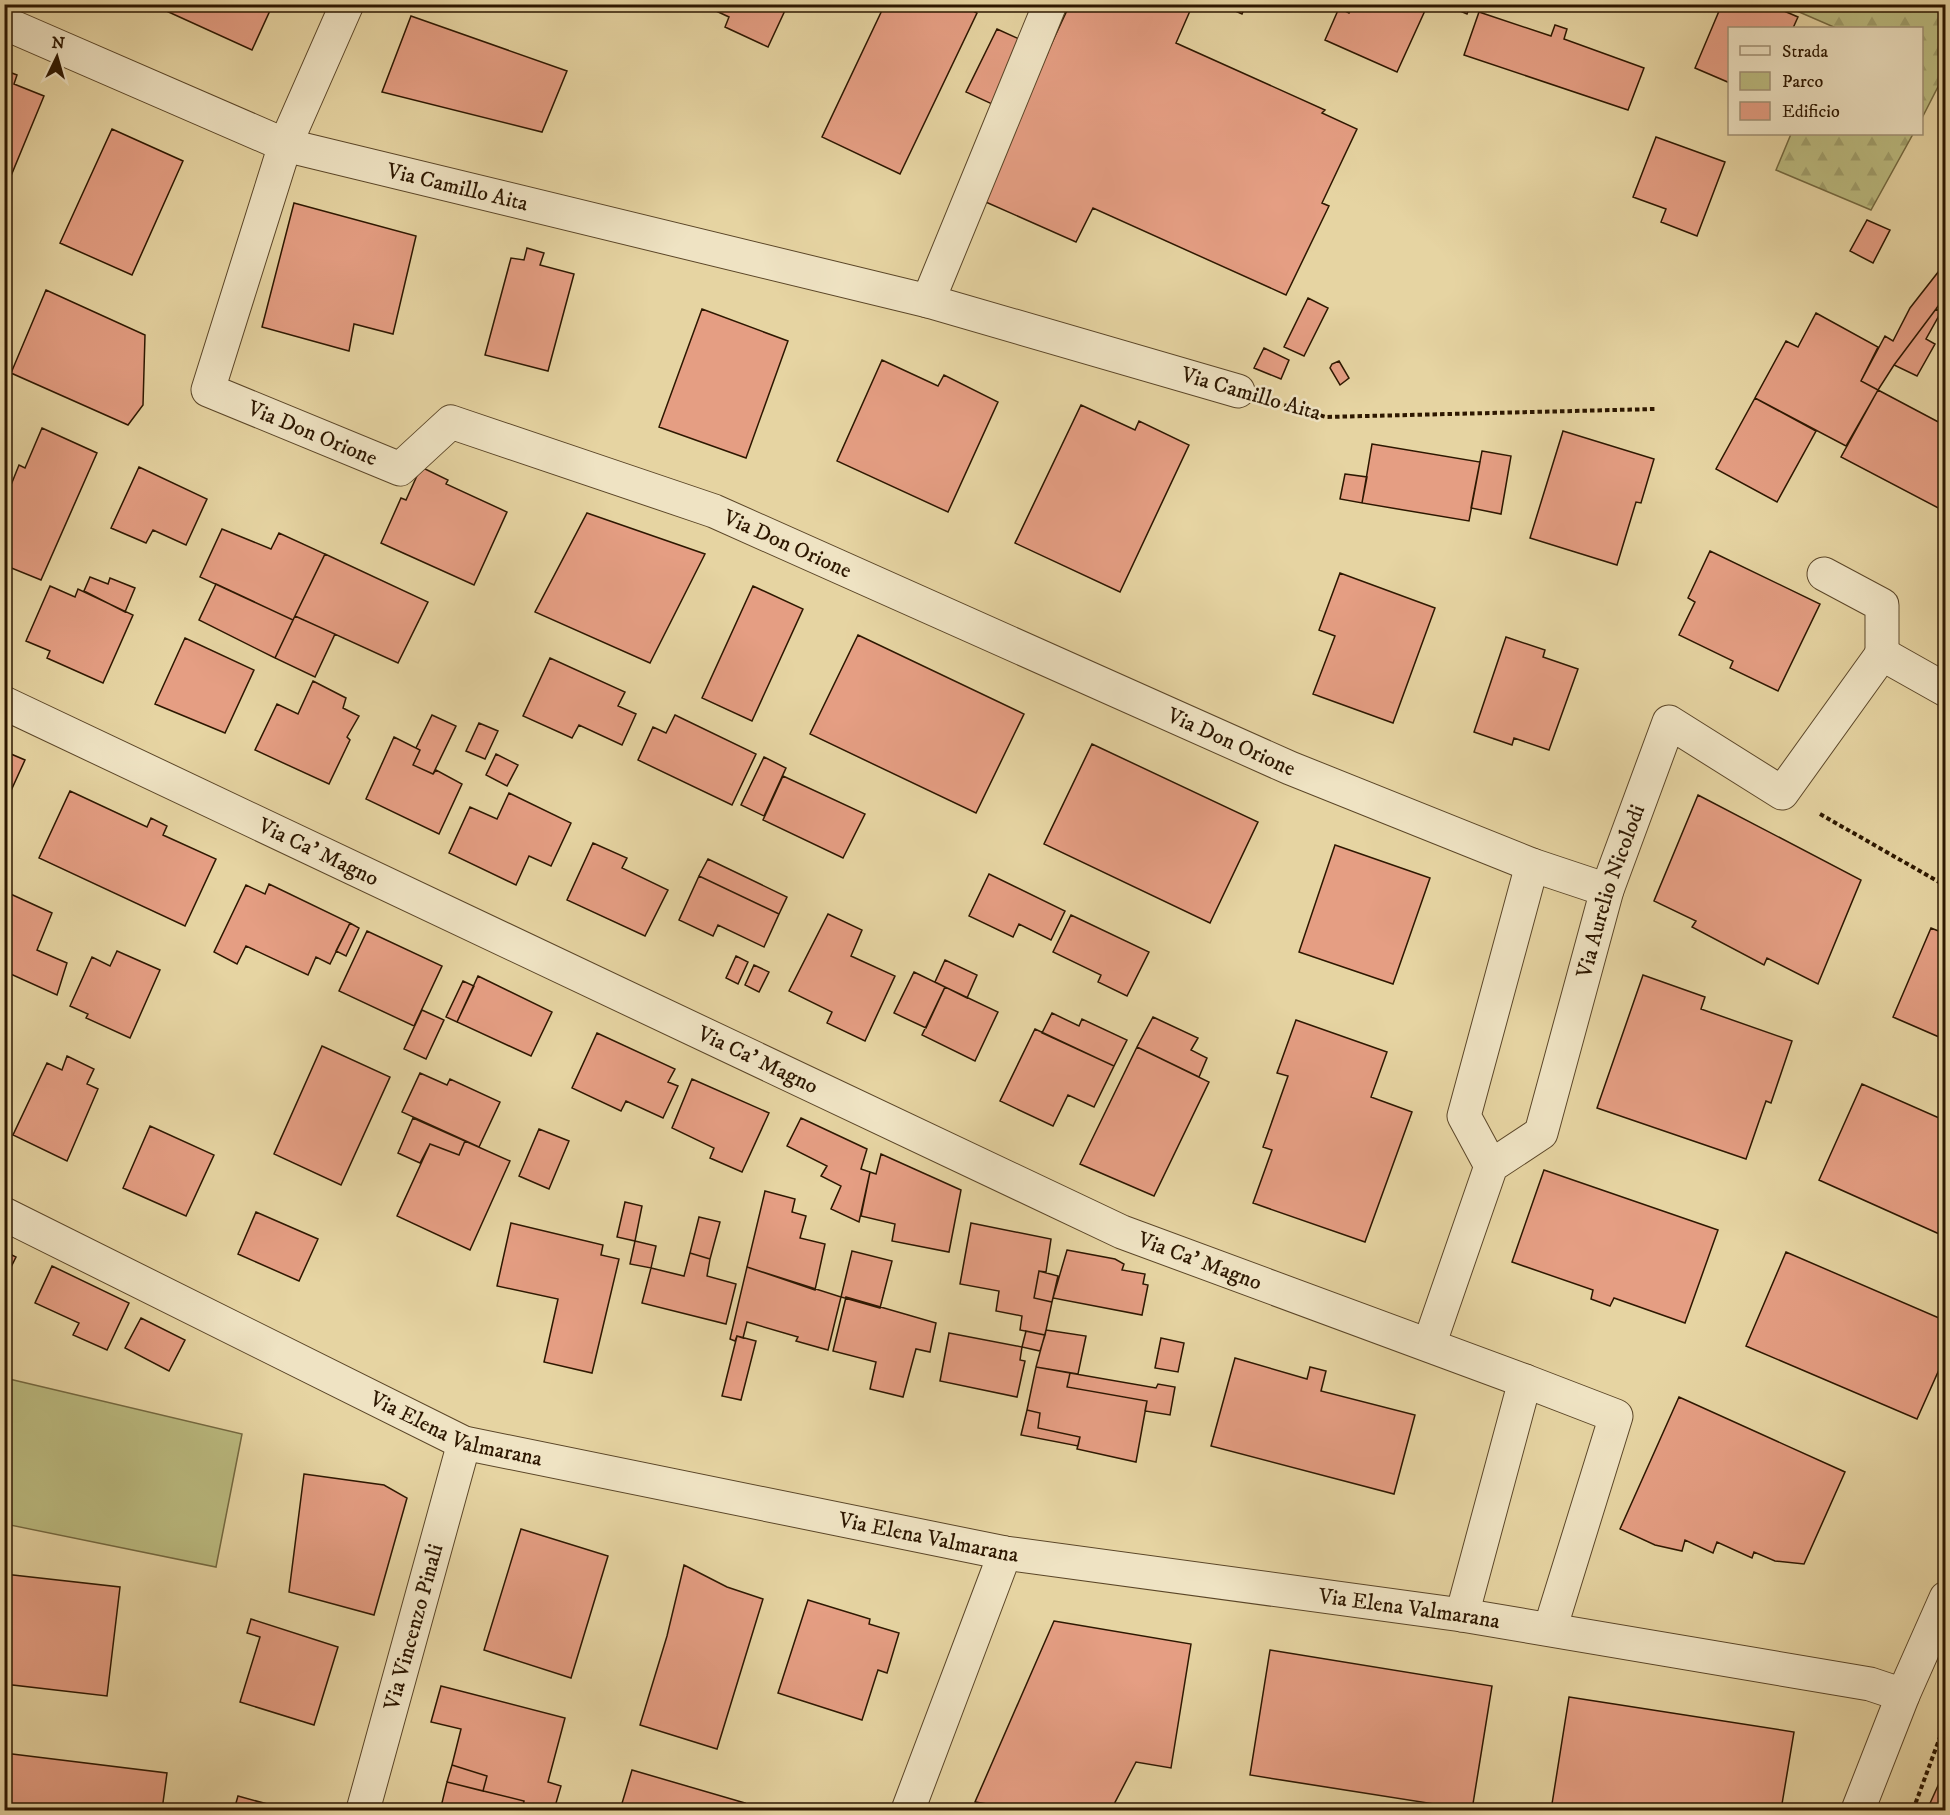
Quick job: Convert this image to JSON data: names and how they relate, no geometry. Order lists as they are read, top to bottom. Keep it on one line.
{"streets":{"street":["Via Camillo Aita","Via Don Orione","Via Ca' Magno","Via Aurelio Nicolodi","Via Elena Valmarana","Via Vincenzo Pinali"]},"crossings":[["Via Camillo Aita","Via Don Orione"],["Via Don Orione","Via Aurelio Nicolodi"],["Via Ca' Magno","Via Elena Valmarana"],["Via Elena Valmarana","Via Vincenzo Pinali"]],"legend":["Strada","Parco","Edificio"],"north":"top"}
